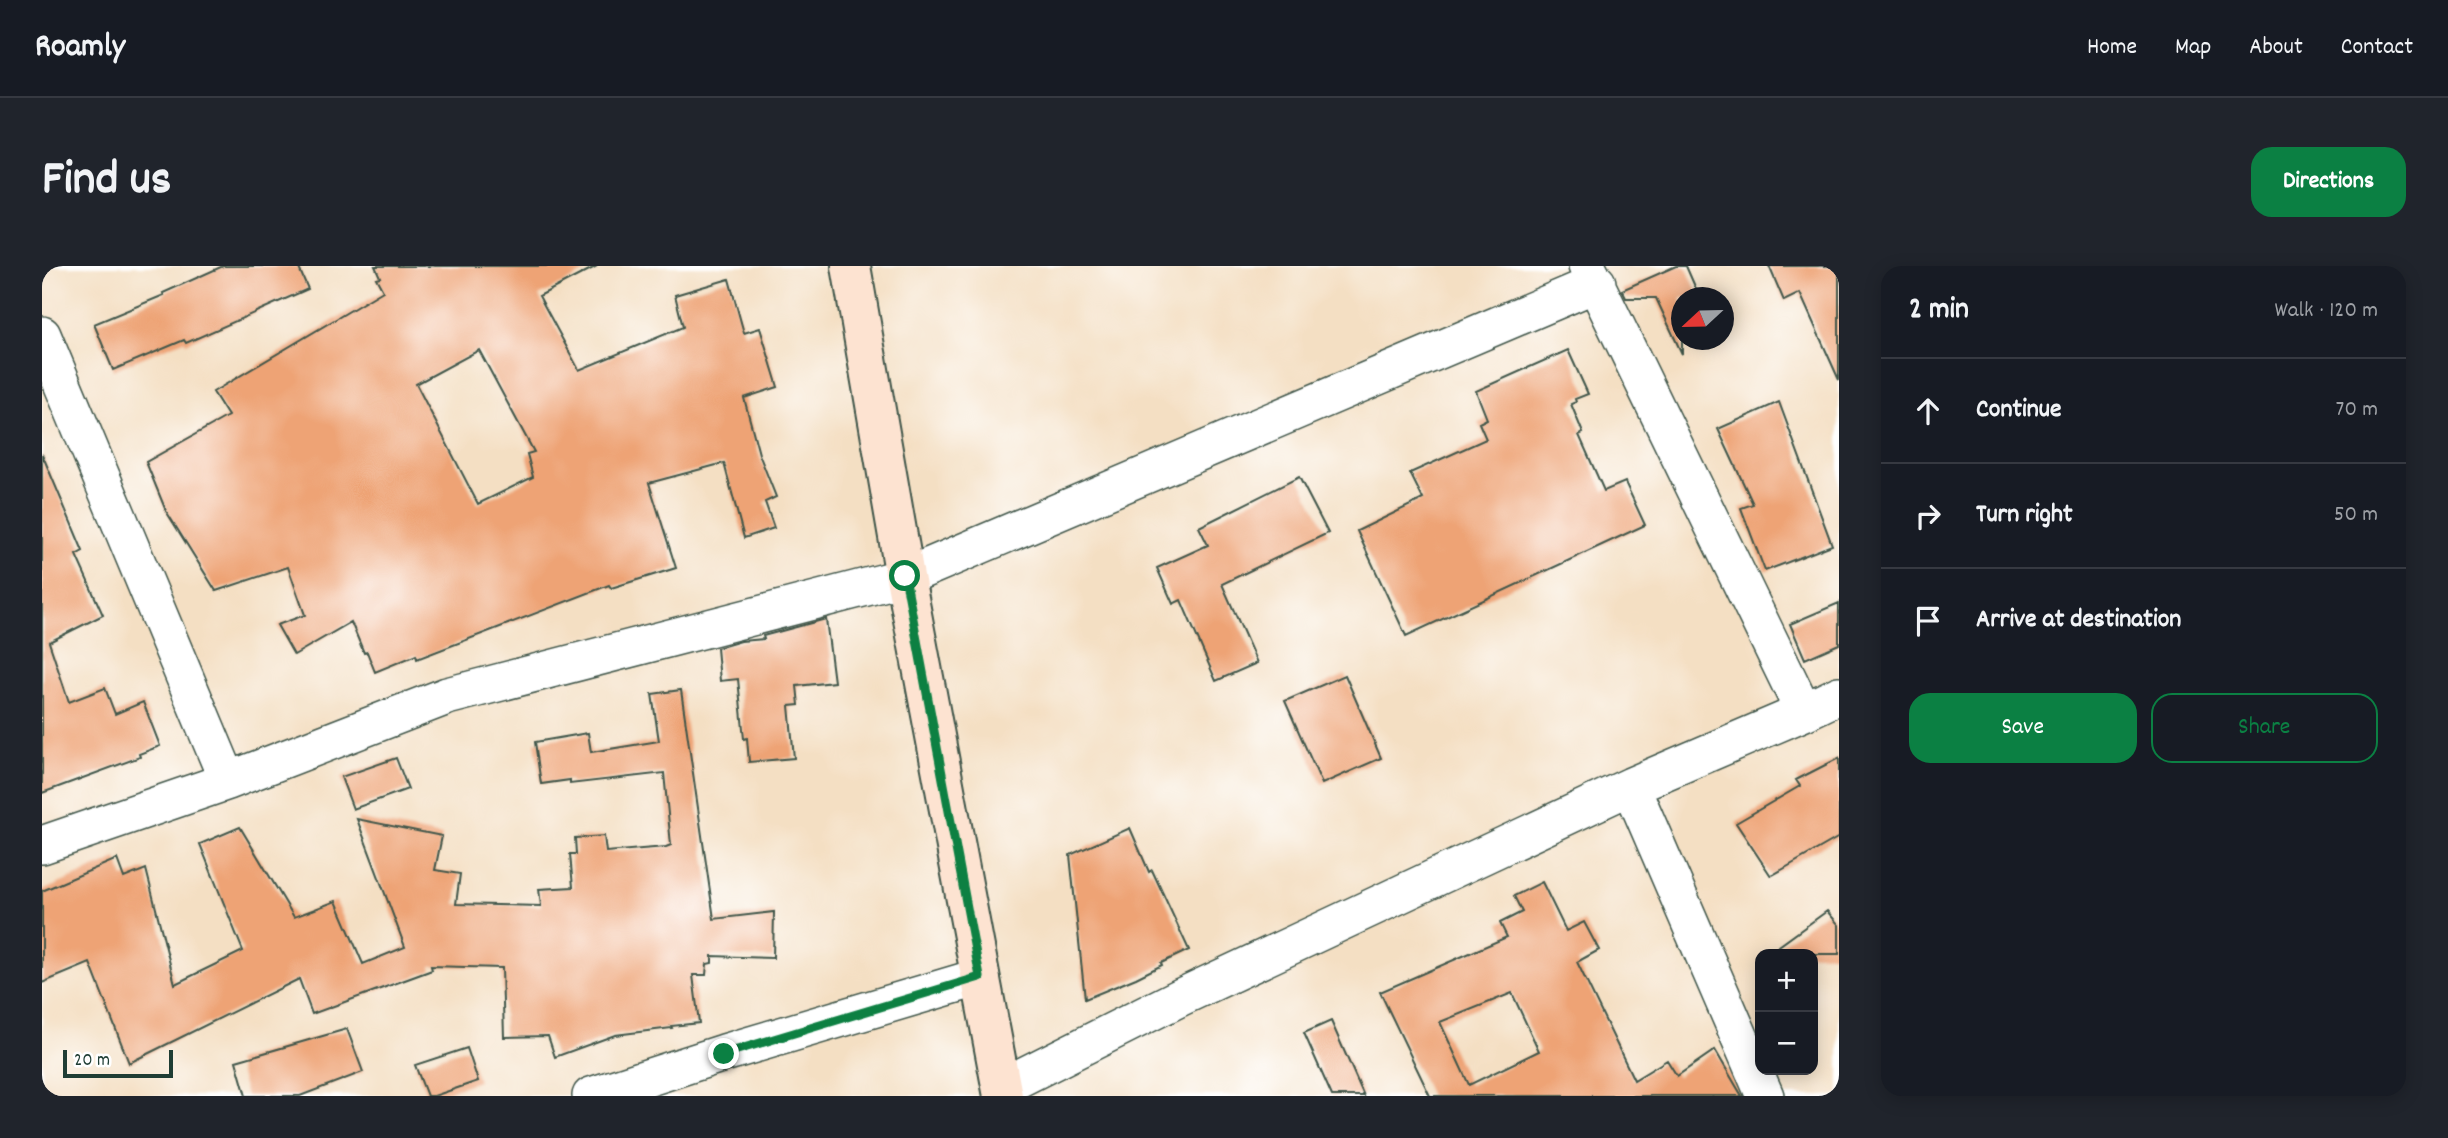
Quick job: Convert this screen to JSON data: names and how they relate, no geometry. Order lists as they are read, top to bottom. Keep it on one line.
{"scale_bar":"20 m","north":"left","page":{"header":"Roamly","nav":["Home","Map","About","Contact"],"title":"Find us","buttons":["Directions",["Save","Share"]],"heading":["2 min","Walk · 120 m"],"list":[["Continue","70 m"],["Turn right","50 m"],"Arrive at destination"],"map_buttons":["+","−"],"scale":"20 m"}}
